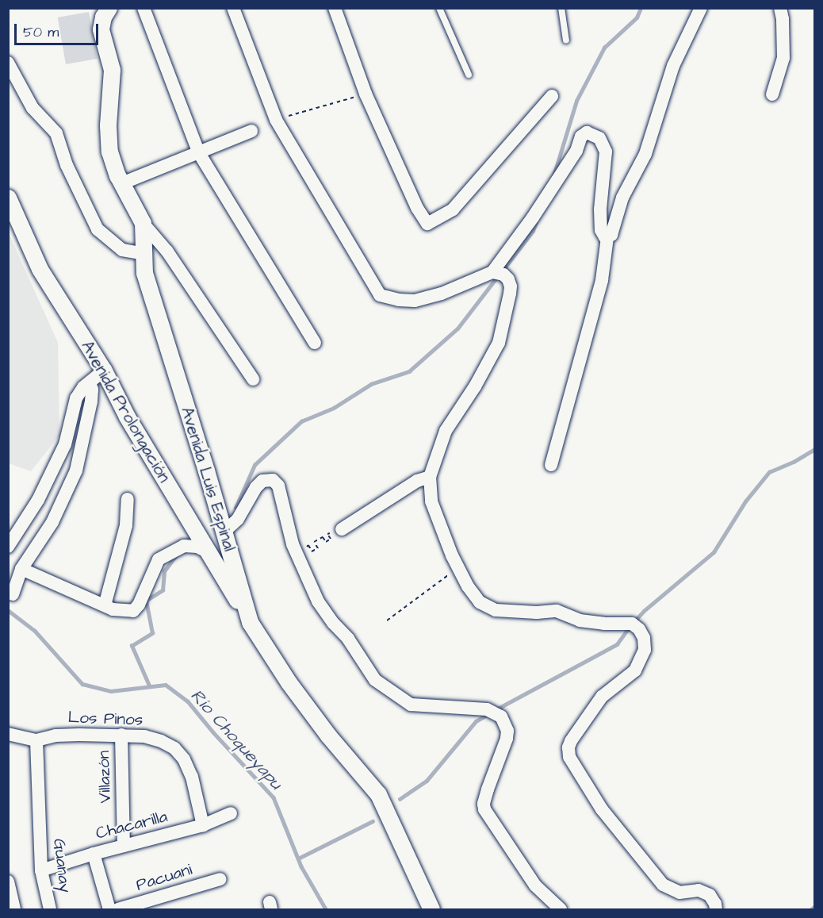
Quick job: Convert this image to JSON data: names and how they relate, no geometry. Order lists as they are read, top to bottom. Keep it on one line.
{"streets":{"street":["Avenida Prolongación","Avenida Luis Espinal","Los Pinos","Villazón","Chacarilla","Guanay","Pacuani"]},"crossings":[["Avenida Prolongación","Avenida Luis Espinal"],["Los Pinos","Villazón"],["Los Pinos","Chacarilla"],["Los Pinos","Guanay"],["Villazón","Chacarilla"],["Chacarilla","Guanay"]],"water":["Río Choqueyapu"],"scale_bar":"50 m"}
